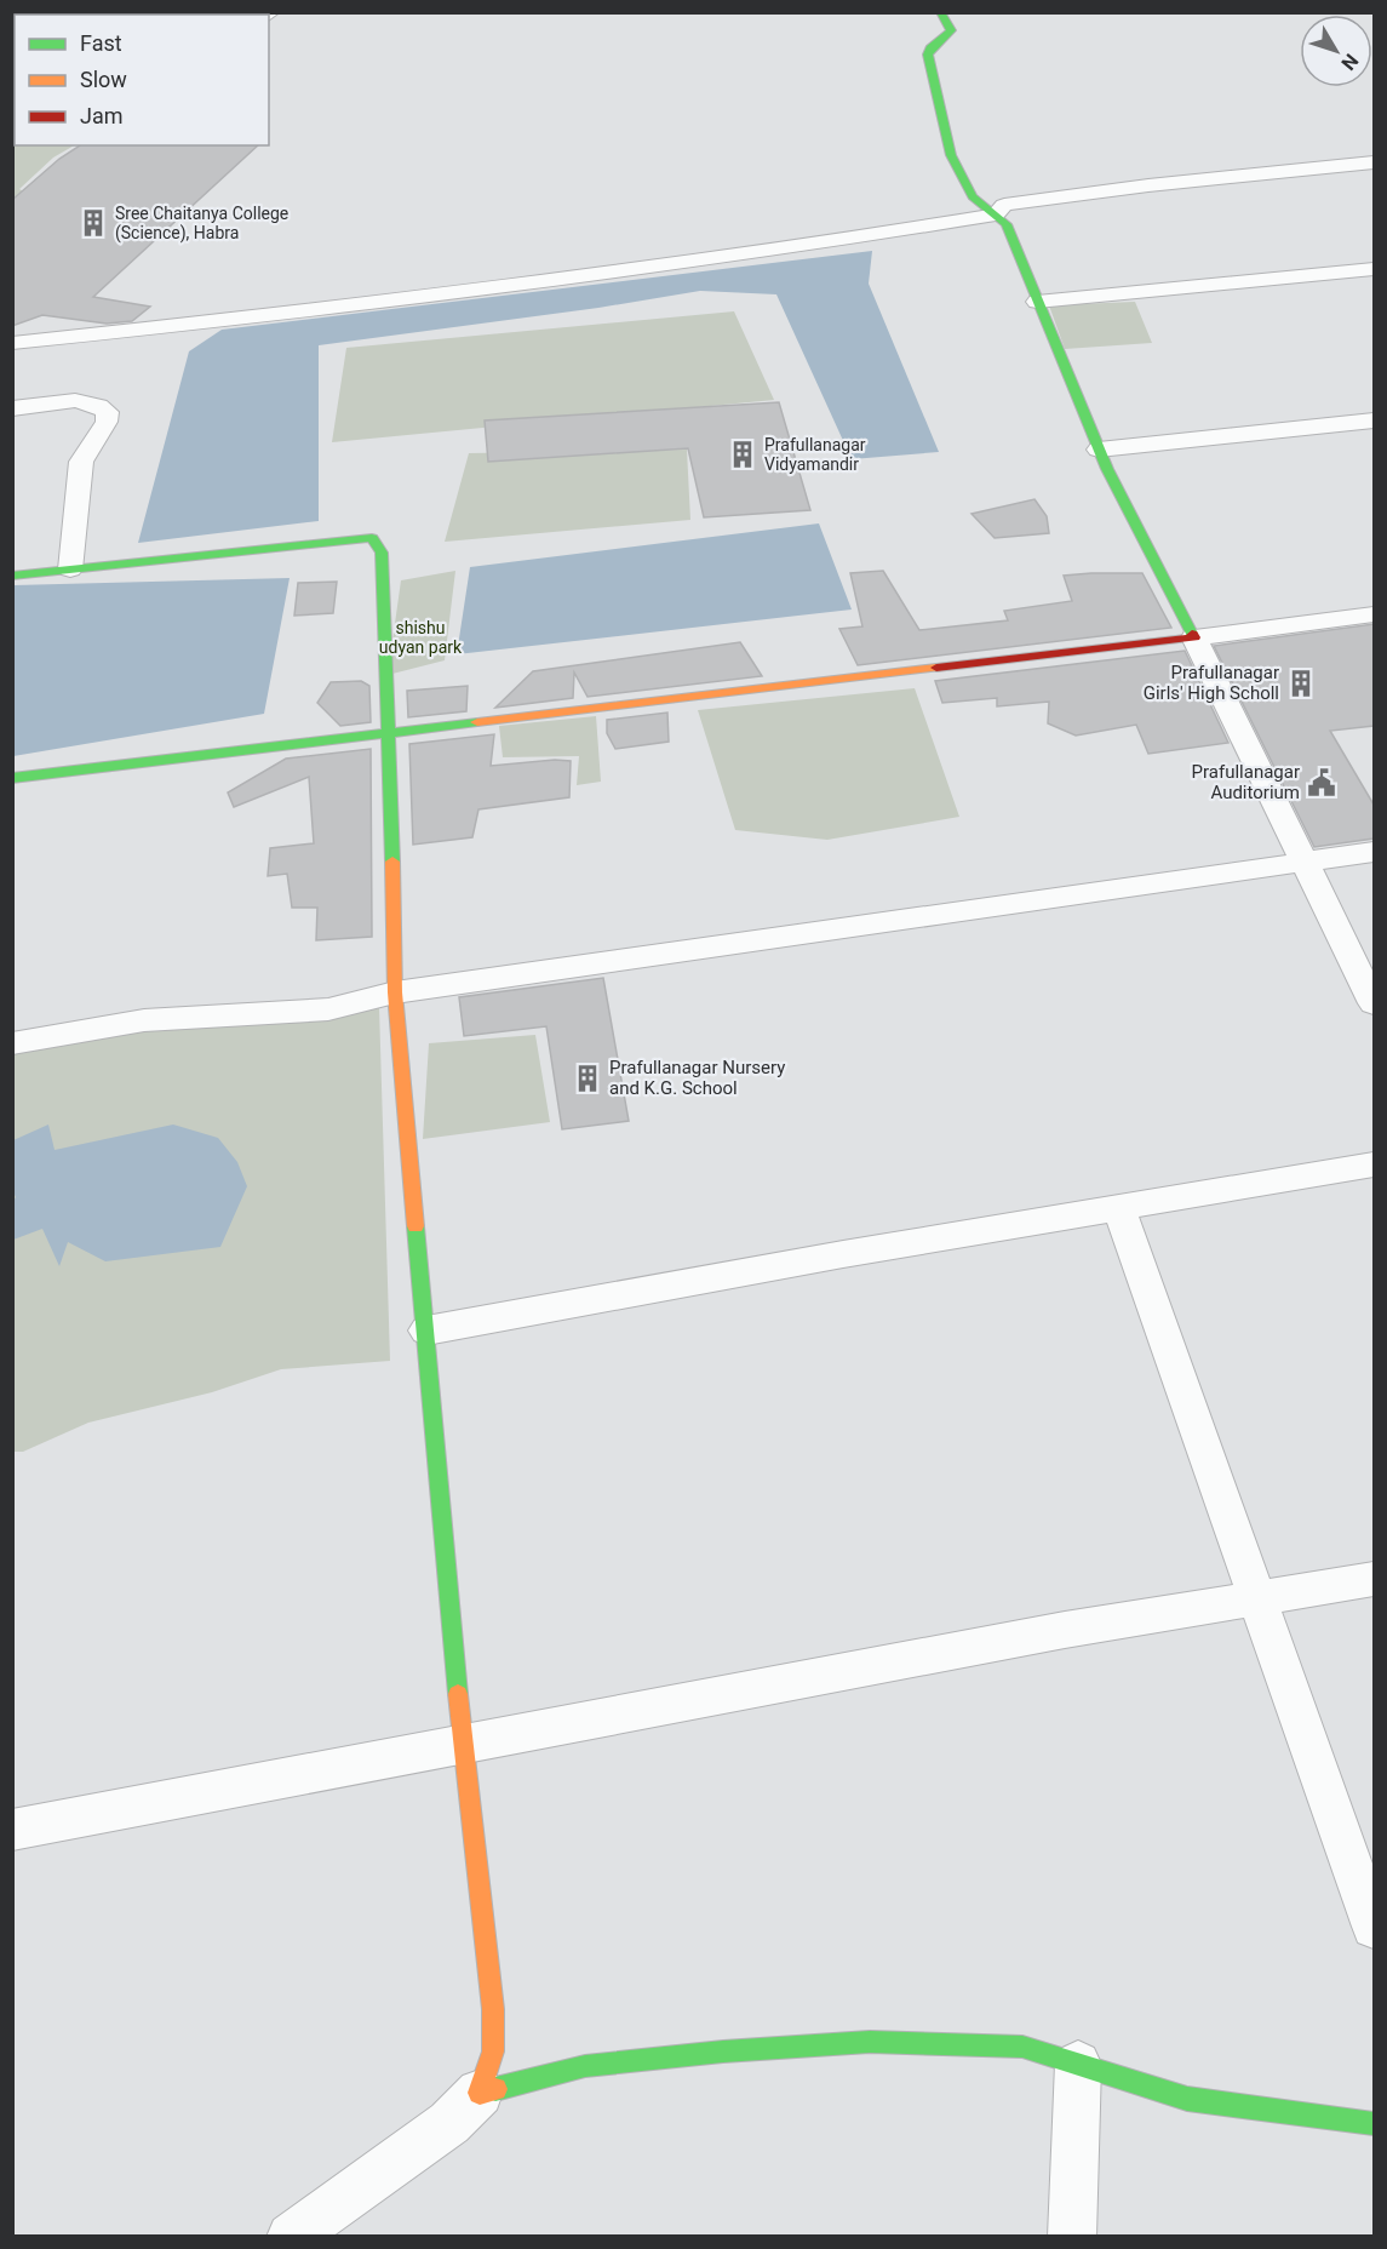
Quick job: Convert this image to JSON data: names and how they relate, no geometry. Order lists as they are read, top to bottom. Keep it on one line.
{"parks":["shishu udyan park"],"places":{"building":["Sree Chaitanya College (Science), Habra","Prafullanagar Vidyamandir","Prafullanagar Girls' High Scholl","Prafullanagar Nursery and K.G. School"],"public building":["Prafullanagar Auditorium"]},"legend":["Fast","Slow","Jam"],"north":"bottom right"}
